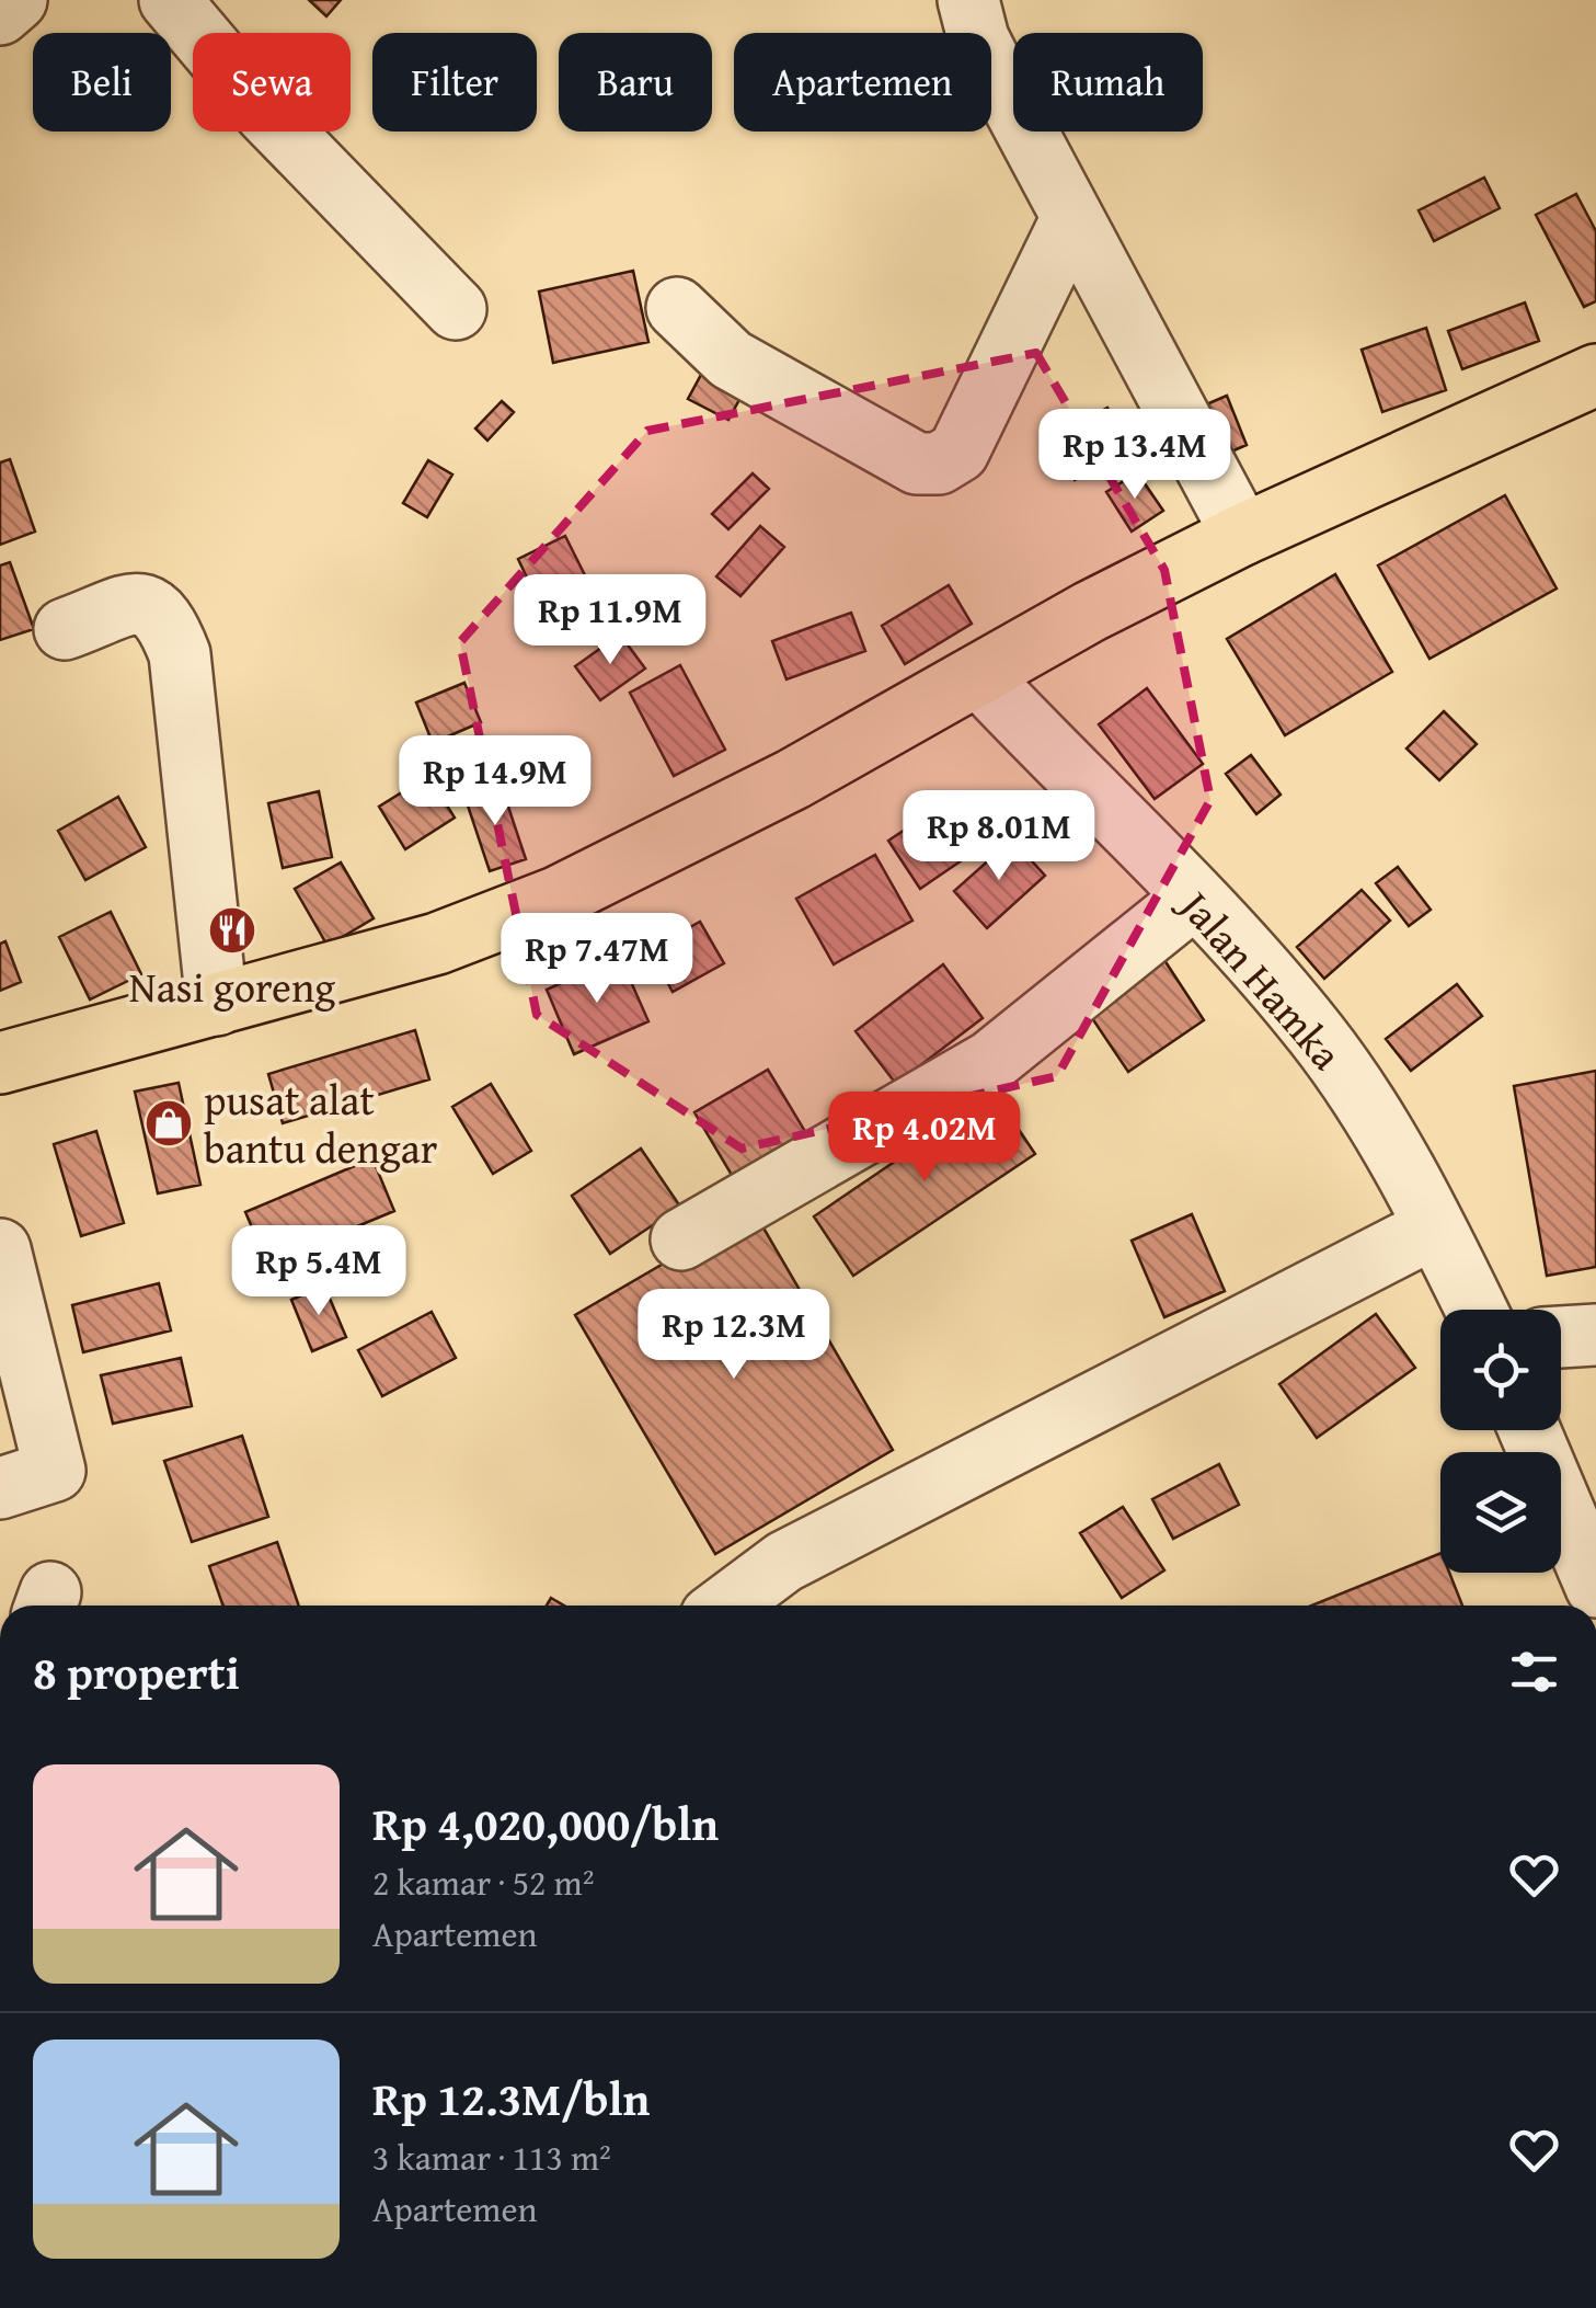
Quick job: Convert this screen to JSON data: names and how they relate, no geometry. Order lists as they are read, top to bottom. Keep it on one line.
{"streets":{"street":["Jalan Hamka"]},"places":{"restaurant":["Nasi goreng"],"shop":["pusat alat bantu dengar"]},"page":{"chip":["Beli","Sewa","Filter","Baru","Apartemen","Rumah"],"price":["Rp 13.4M","Rp 11.9M","Rp 14.9M","Rp 8.01M","Rp 7.47M","Rp 4.02M","Rp 5.4M","Rp 12.3M"],"heading":"8 properti","list":[{"name":"Rp 4,020,000/bln","note":"2 kamar · 52 m² · Apartemen"},{"name":"Rp 12.3M/bln","note":"3 kamar · 113 m² · Apartemen"}]}}
